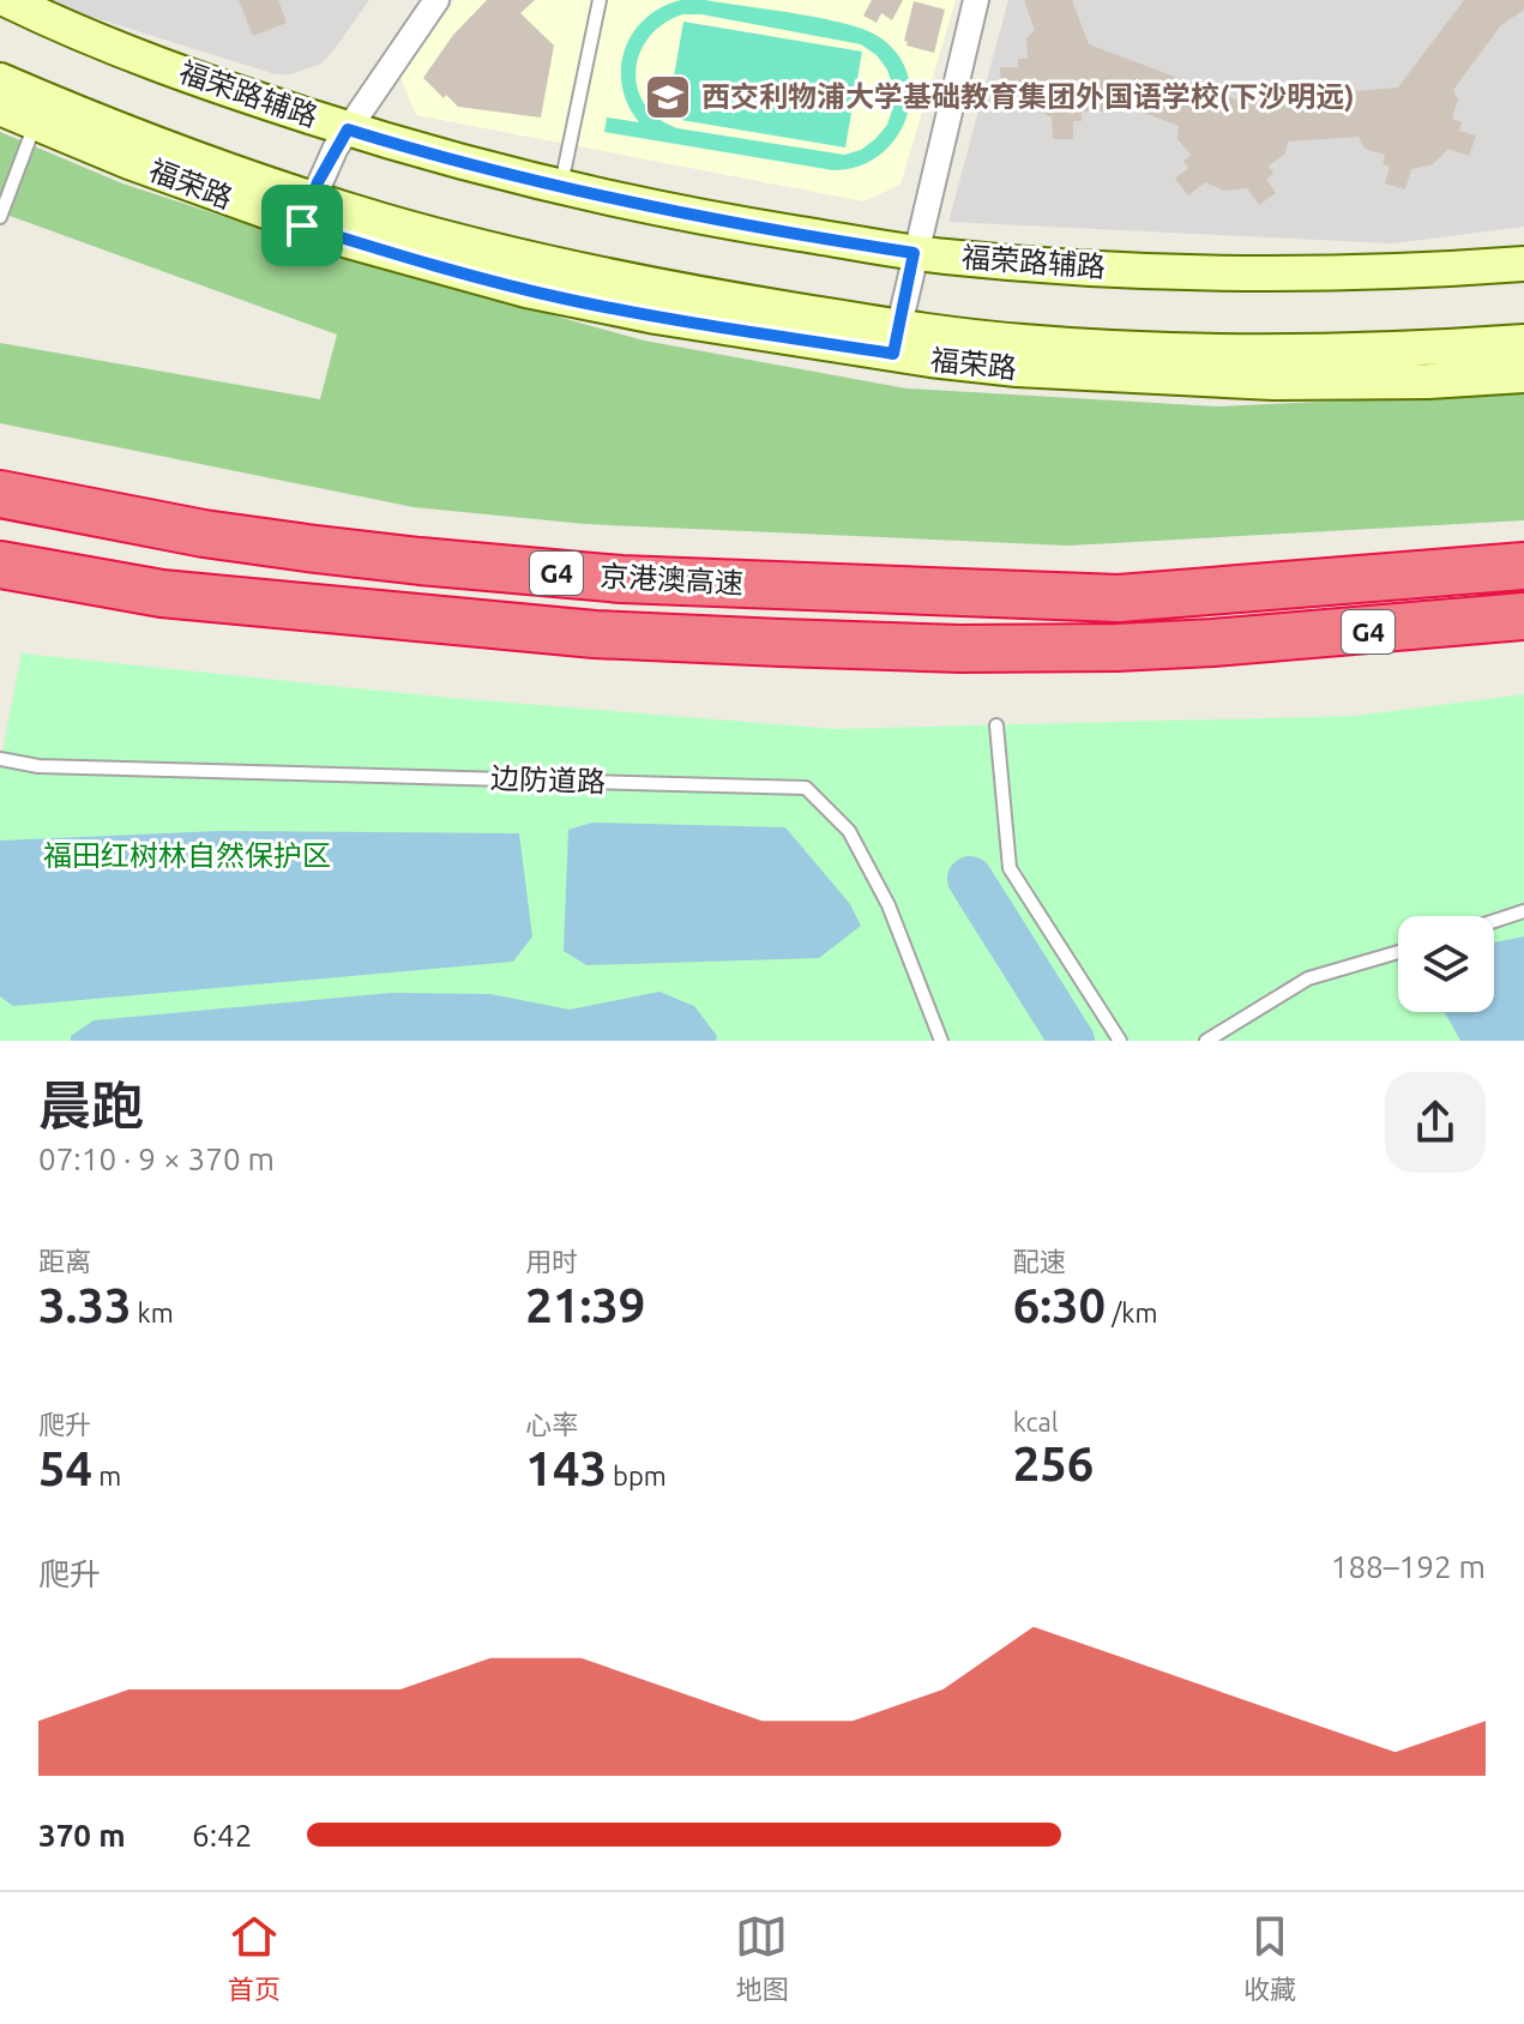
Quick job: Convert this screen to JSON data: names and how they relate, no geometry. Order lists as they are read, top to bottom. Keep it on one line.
{"streets":{"highway":["G4","京港澳高速"],"main road":["福荣路辅路","福荣路"],"lane":["边防道路"]},"parks":["福田红树林自然保护区"],"places":{"school or university":["西交利物浦大学基础教育集团外国语学校(下沙明远)"]},"page":{"heading":["晨跑","07:10 · 9 × 370 m"],"stats":[["距离","3.33 km"],["用时","21:39"],["配速","6:30 /km"],["爬升","54 m"],["心率","143 bpm"],["kcal","256"]],"chart":["爬升","188–192 m"],"list":[{"name":"370 m","note":"6:42"}],"tabs":["首页","地图","收藏"]}}
